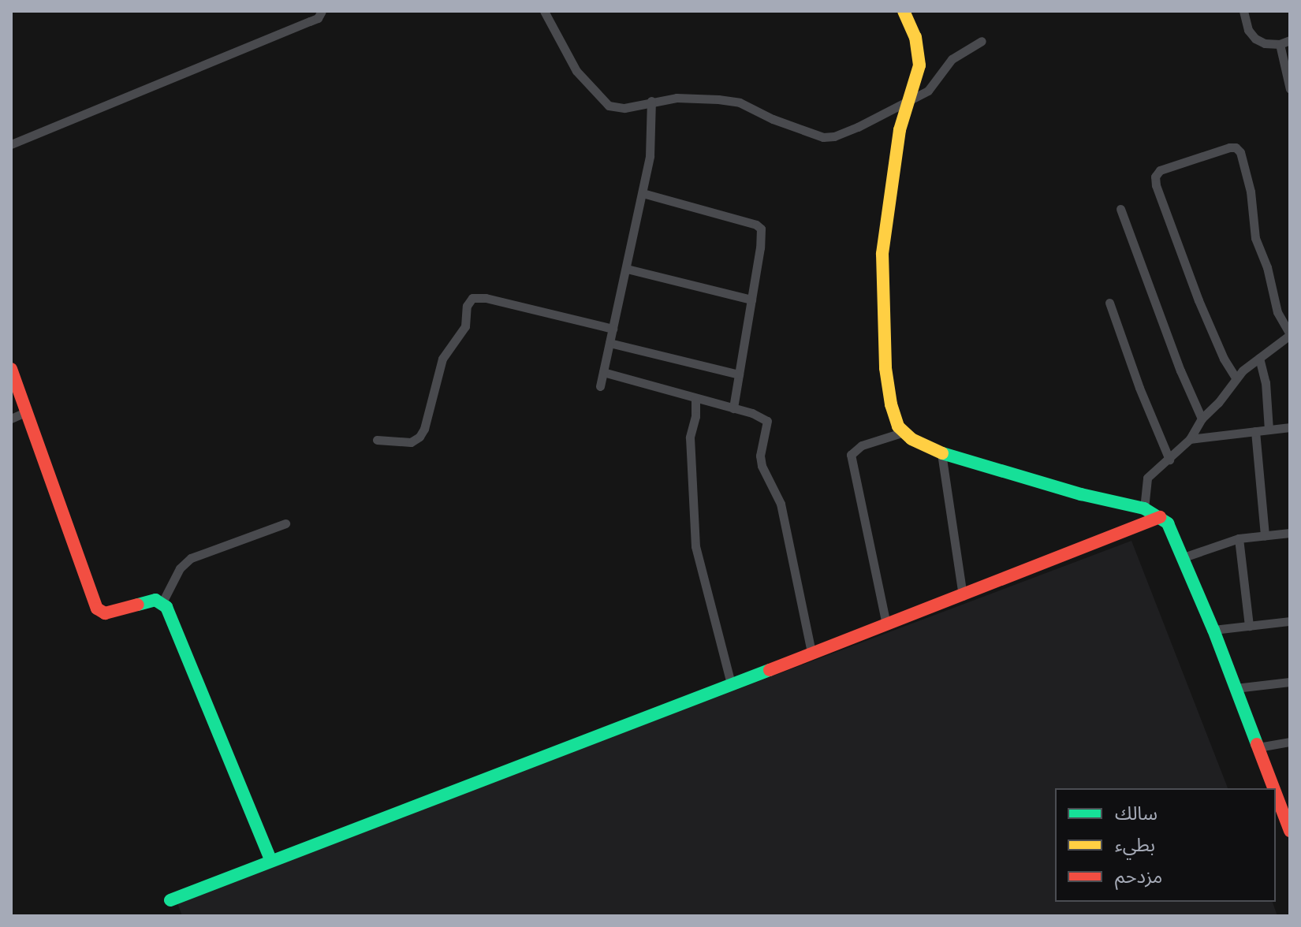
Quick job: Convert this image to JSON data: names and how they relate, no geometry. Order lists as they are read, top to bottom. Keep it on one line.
{"legend":["سالك","بطيء","مزدحم"]}
